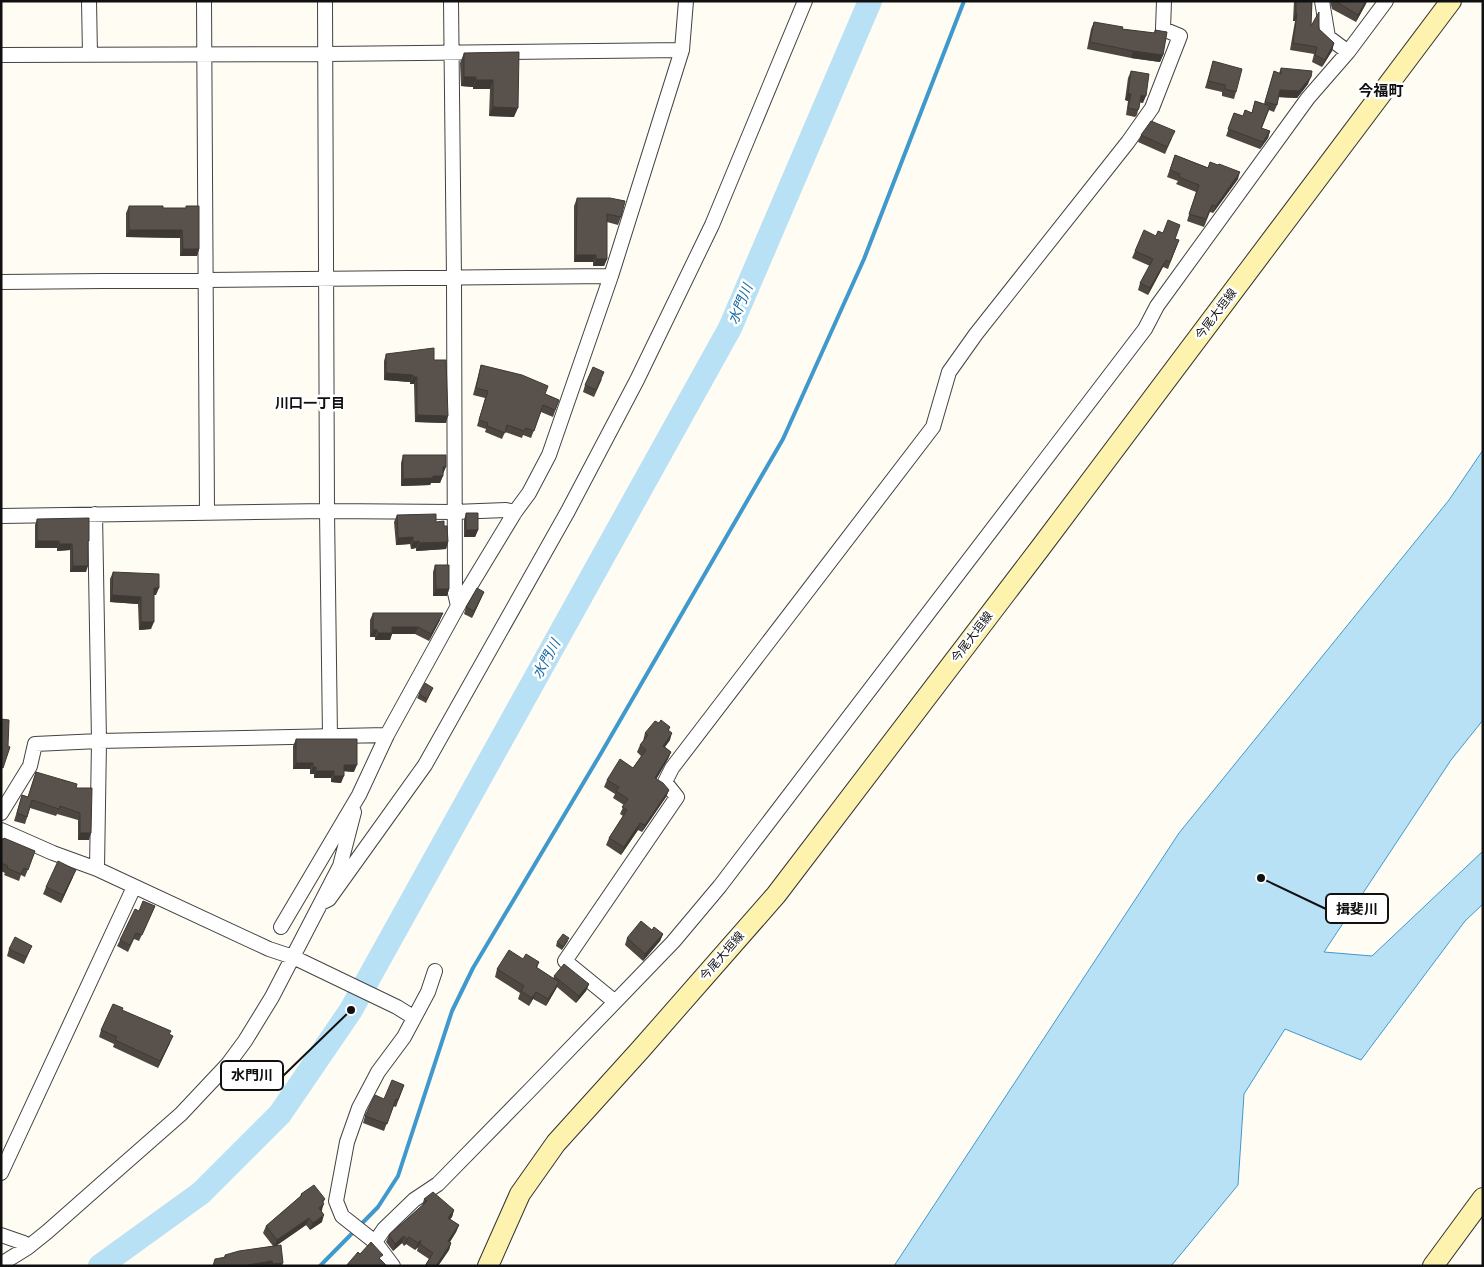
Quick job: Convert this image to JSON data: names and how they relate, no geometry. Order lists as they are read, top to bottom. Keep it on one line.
{"streets":{"main road":["今尾大垣線"]},"districts":["今福町","川口一丁目"],"water":["水門川"],"places":["揖斐川","水門川"]}
